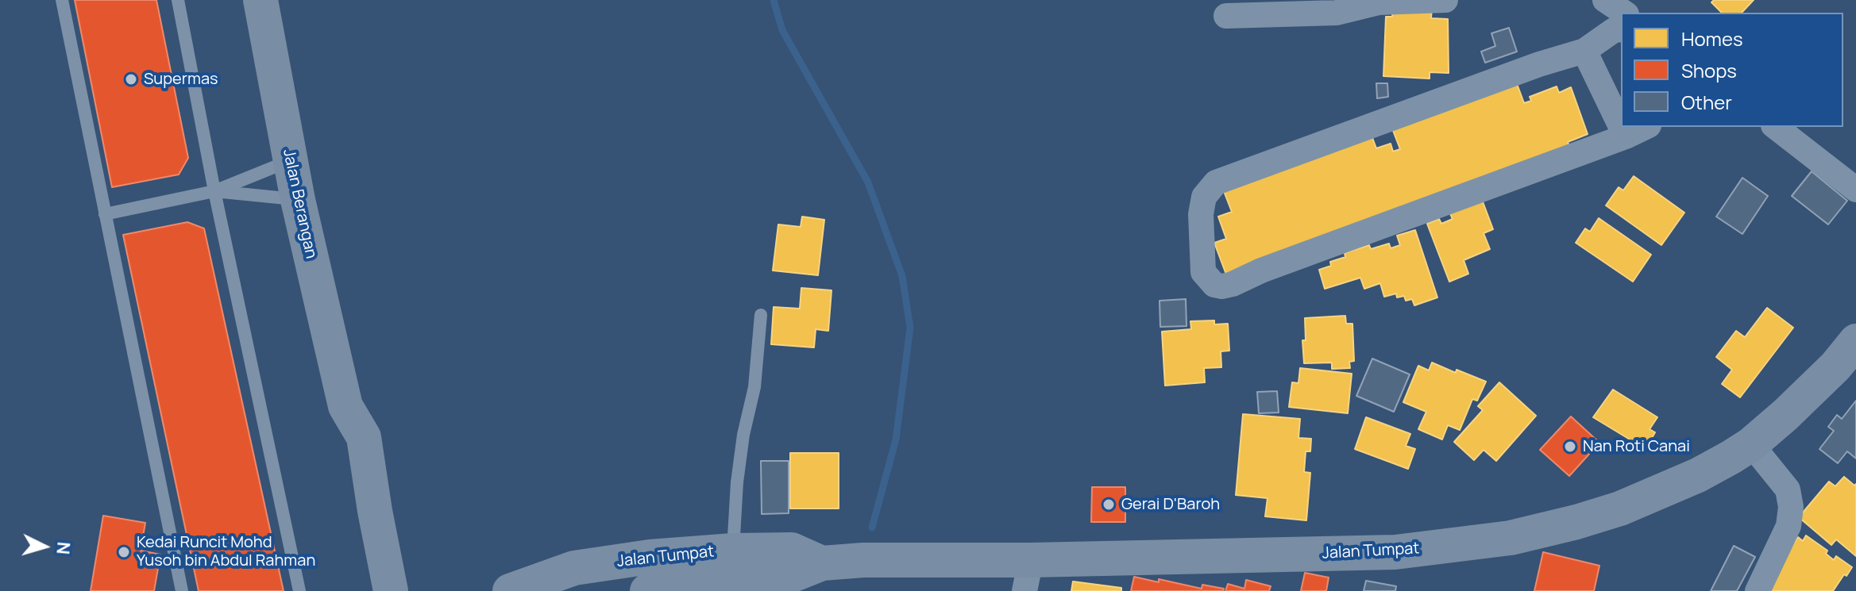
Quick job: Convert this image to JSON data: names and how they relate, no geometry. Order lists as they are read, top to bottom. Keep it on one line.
{"streets":{"main road":["Jalan Berangan","Jalan Tumpat"]},"places":["Supermas","Nan Roti Canai","Gerai D'Baroh","Kedai Runcit Mohd Yusoh bin Abdul Rahman"],"legend":["Homes","Shops","Other"],"north":"right"}
